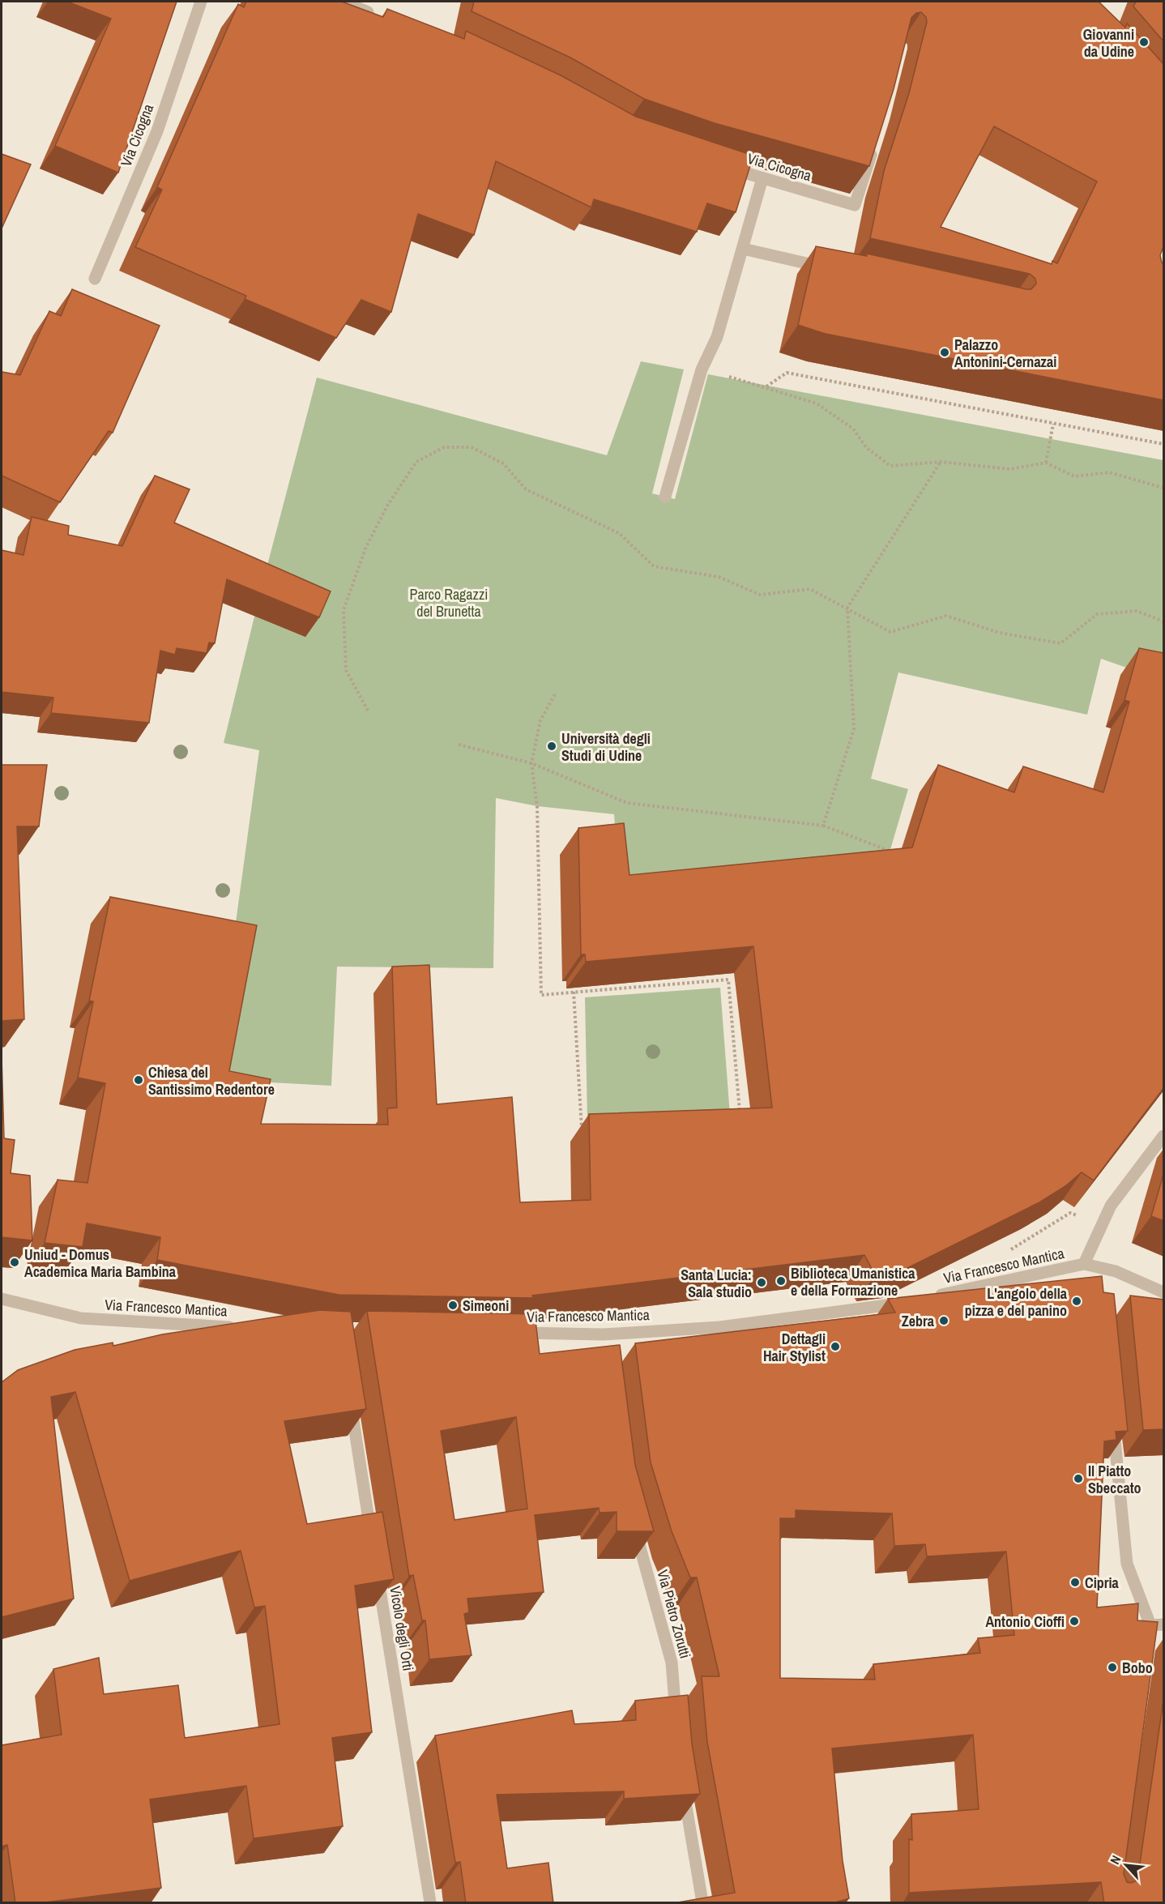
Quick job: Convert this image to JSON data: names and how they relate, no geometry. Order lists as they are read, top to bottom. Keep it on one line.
{"streets":{"street":["Via Cicogna","Via Francesco Mantica","Via Pietro Zorutti","Vicolo degli Orti"]},"parks":["Parco Ragazzi del Brunetta"],"places":["Giovanni da Udine","Palazzo Antonini-Cernazai","Università degli Studi di Udine","Chiesa del Santissimo Redentore","Uniud - Domus Academica Maria Bambina","Biblioteca Umanistica e della Formazione","Santa Lucia: Sala studio","L'angolo della pizza e del panino","Simeoni","Zebra","Dettagli Hair Stylist","Il Piatto Sbeccato","Cipria","Antonio Cioffi","Bobo"],"north":"top left"}
